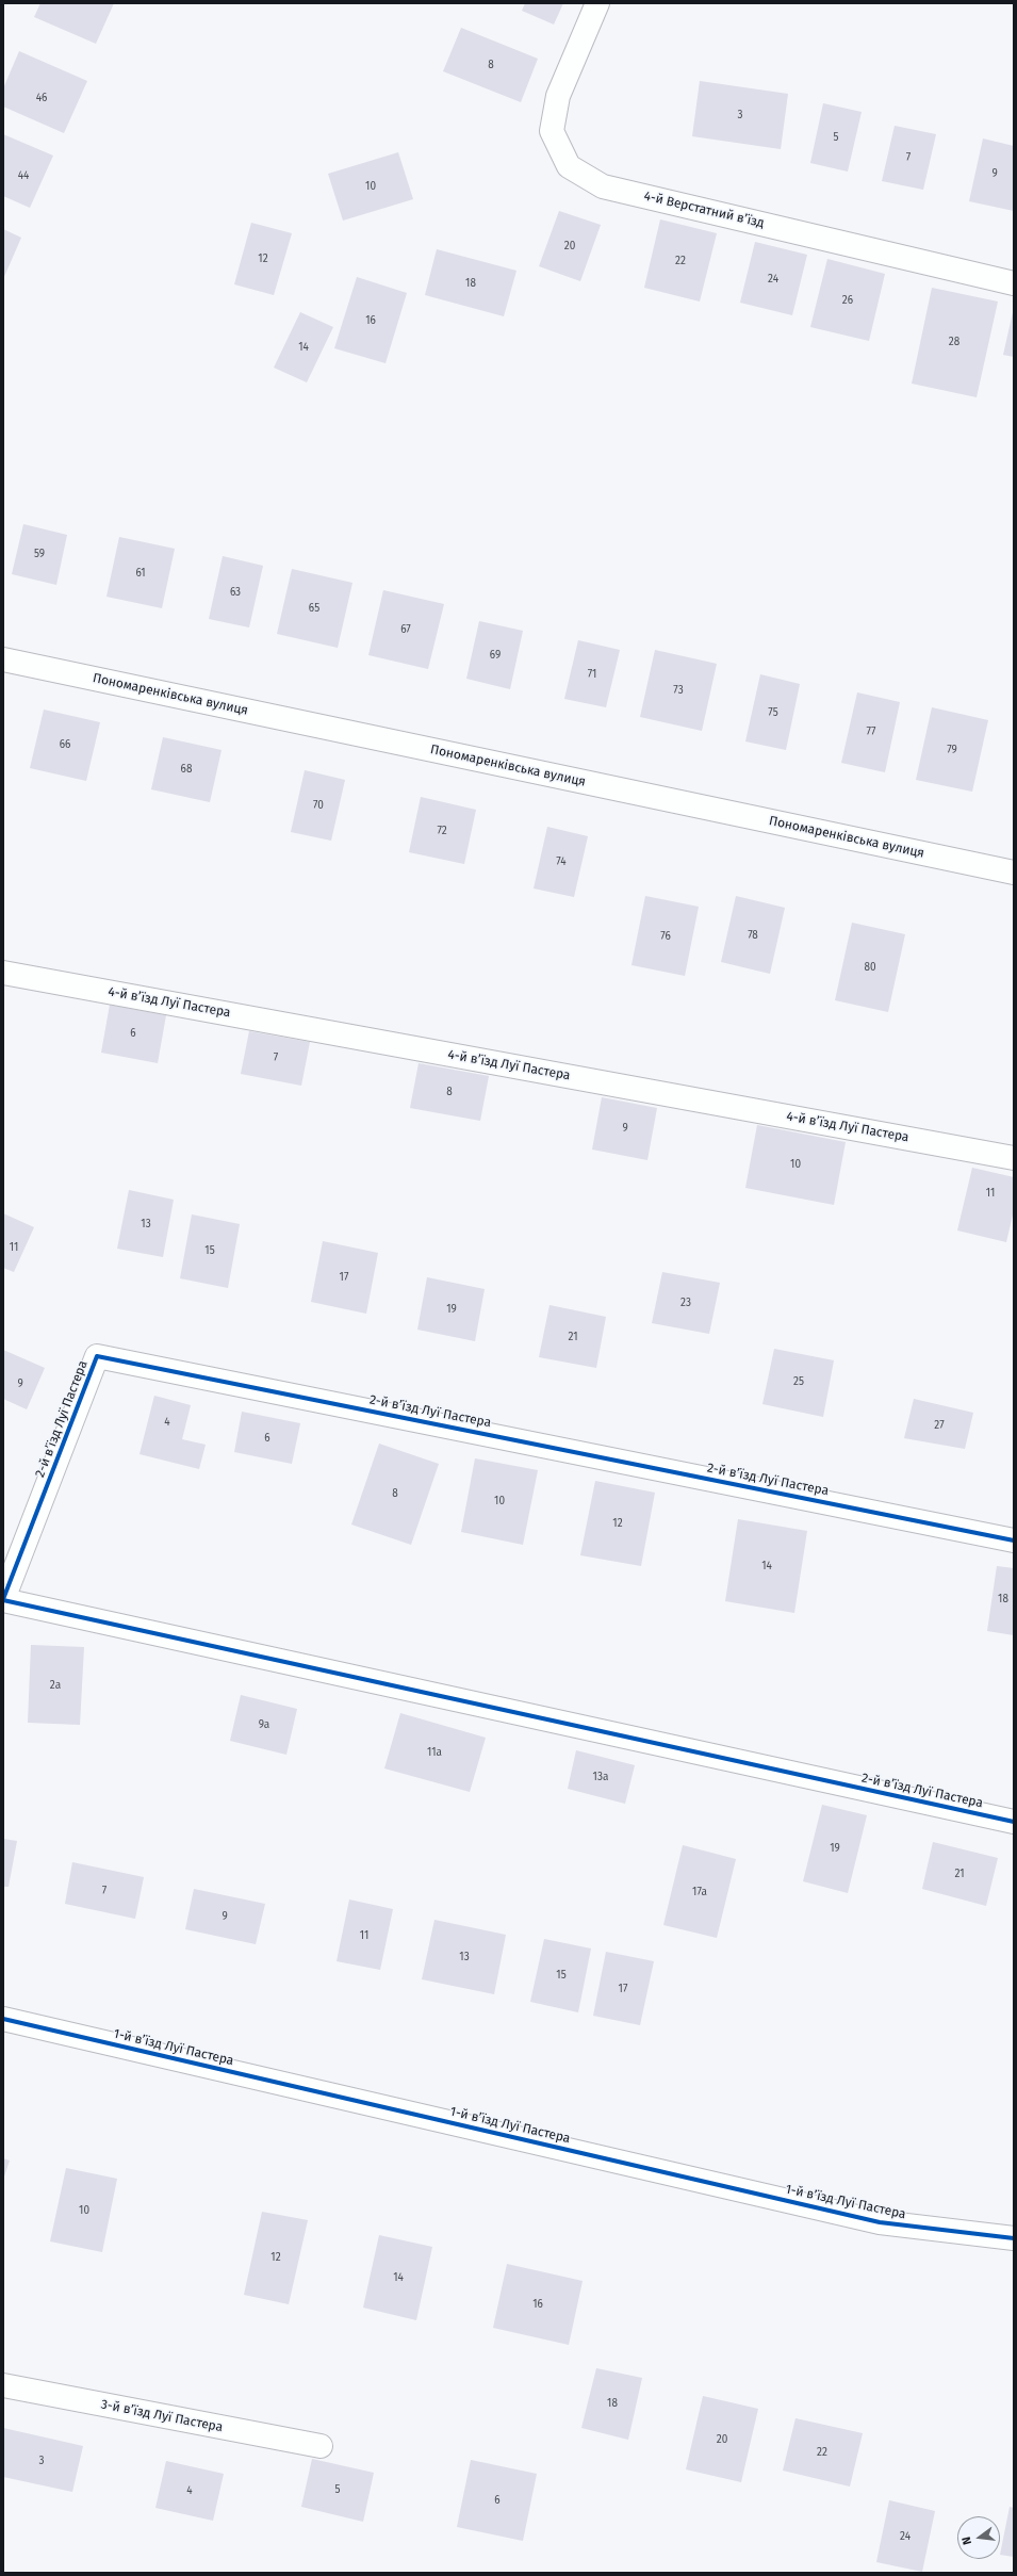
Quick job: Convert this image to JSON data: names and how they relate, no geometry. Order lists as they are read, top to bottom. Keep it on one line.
{"streets":{"street":["4-й Верстатний в’їзд","Пономаренківська вулиця","4-й в’їзд Луї Пастера","2-й в’їзд Луї Пастера","1-й в’їзд Луї Пастера","3-й в’їзд Луї Пастера"]},"house_numbers":["8","46","3","5","7","9","44","10","20","12","22","24","18","26","16","28","14","59","61","63","65","67","69","71","73","75","77","66","79","68","70","72","74","78","76","80","6","7","8","9","10","11","13","11","15","17","23","19","21","25","9","4","27","6","8","10","12","14","18","2а","9а","11а","13а","19","21","7","17а","9","11","13","15","17","10","12","14","16","18","20","22","3","5","4","6","24"],"north":"left"}
